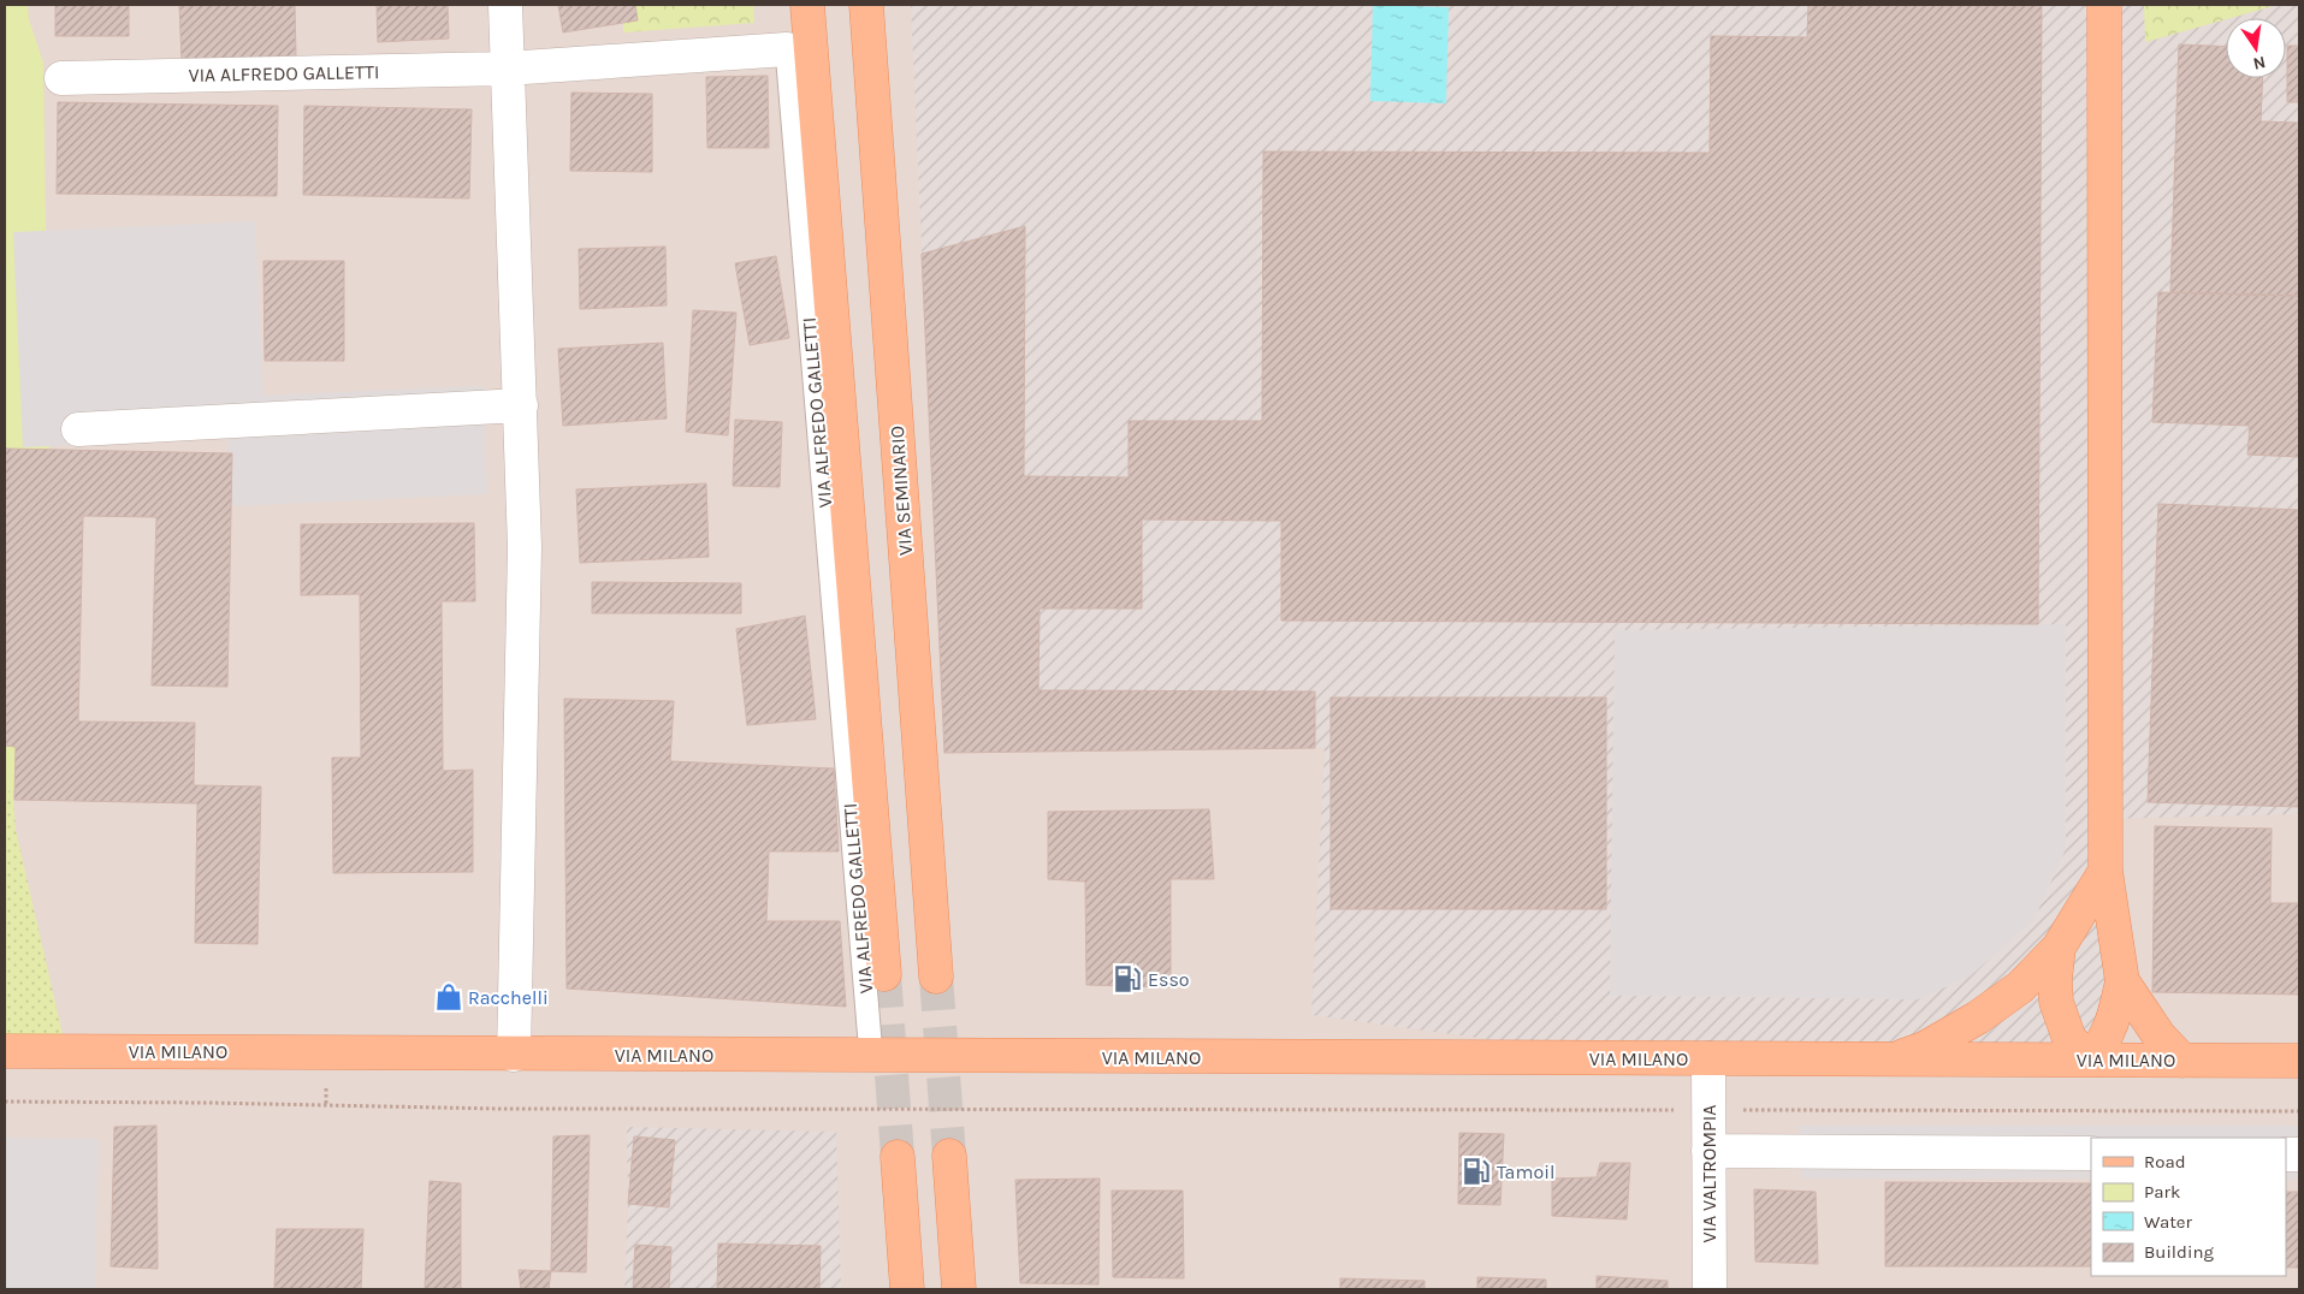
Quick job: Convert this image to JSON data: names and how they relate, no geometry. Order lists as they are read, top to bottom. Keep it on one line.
{"streets":{"main road":["VIA SEMINARIO","VIA MILANO"],"street":["VIA ALFREDO GALLETTI","VIA VALTROMPIA"]},"crossings":[["VIA ALFREDO GALLETTI","VIA MILANO"],["VIA MILANO","VIA VALTROMPIA"]],"places":{"fuel station":["Esso","Tamoil"],"shop":["Racchelli"]},"legend":["Road","Park","Water","Building"],"north":"bottom"}
